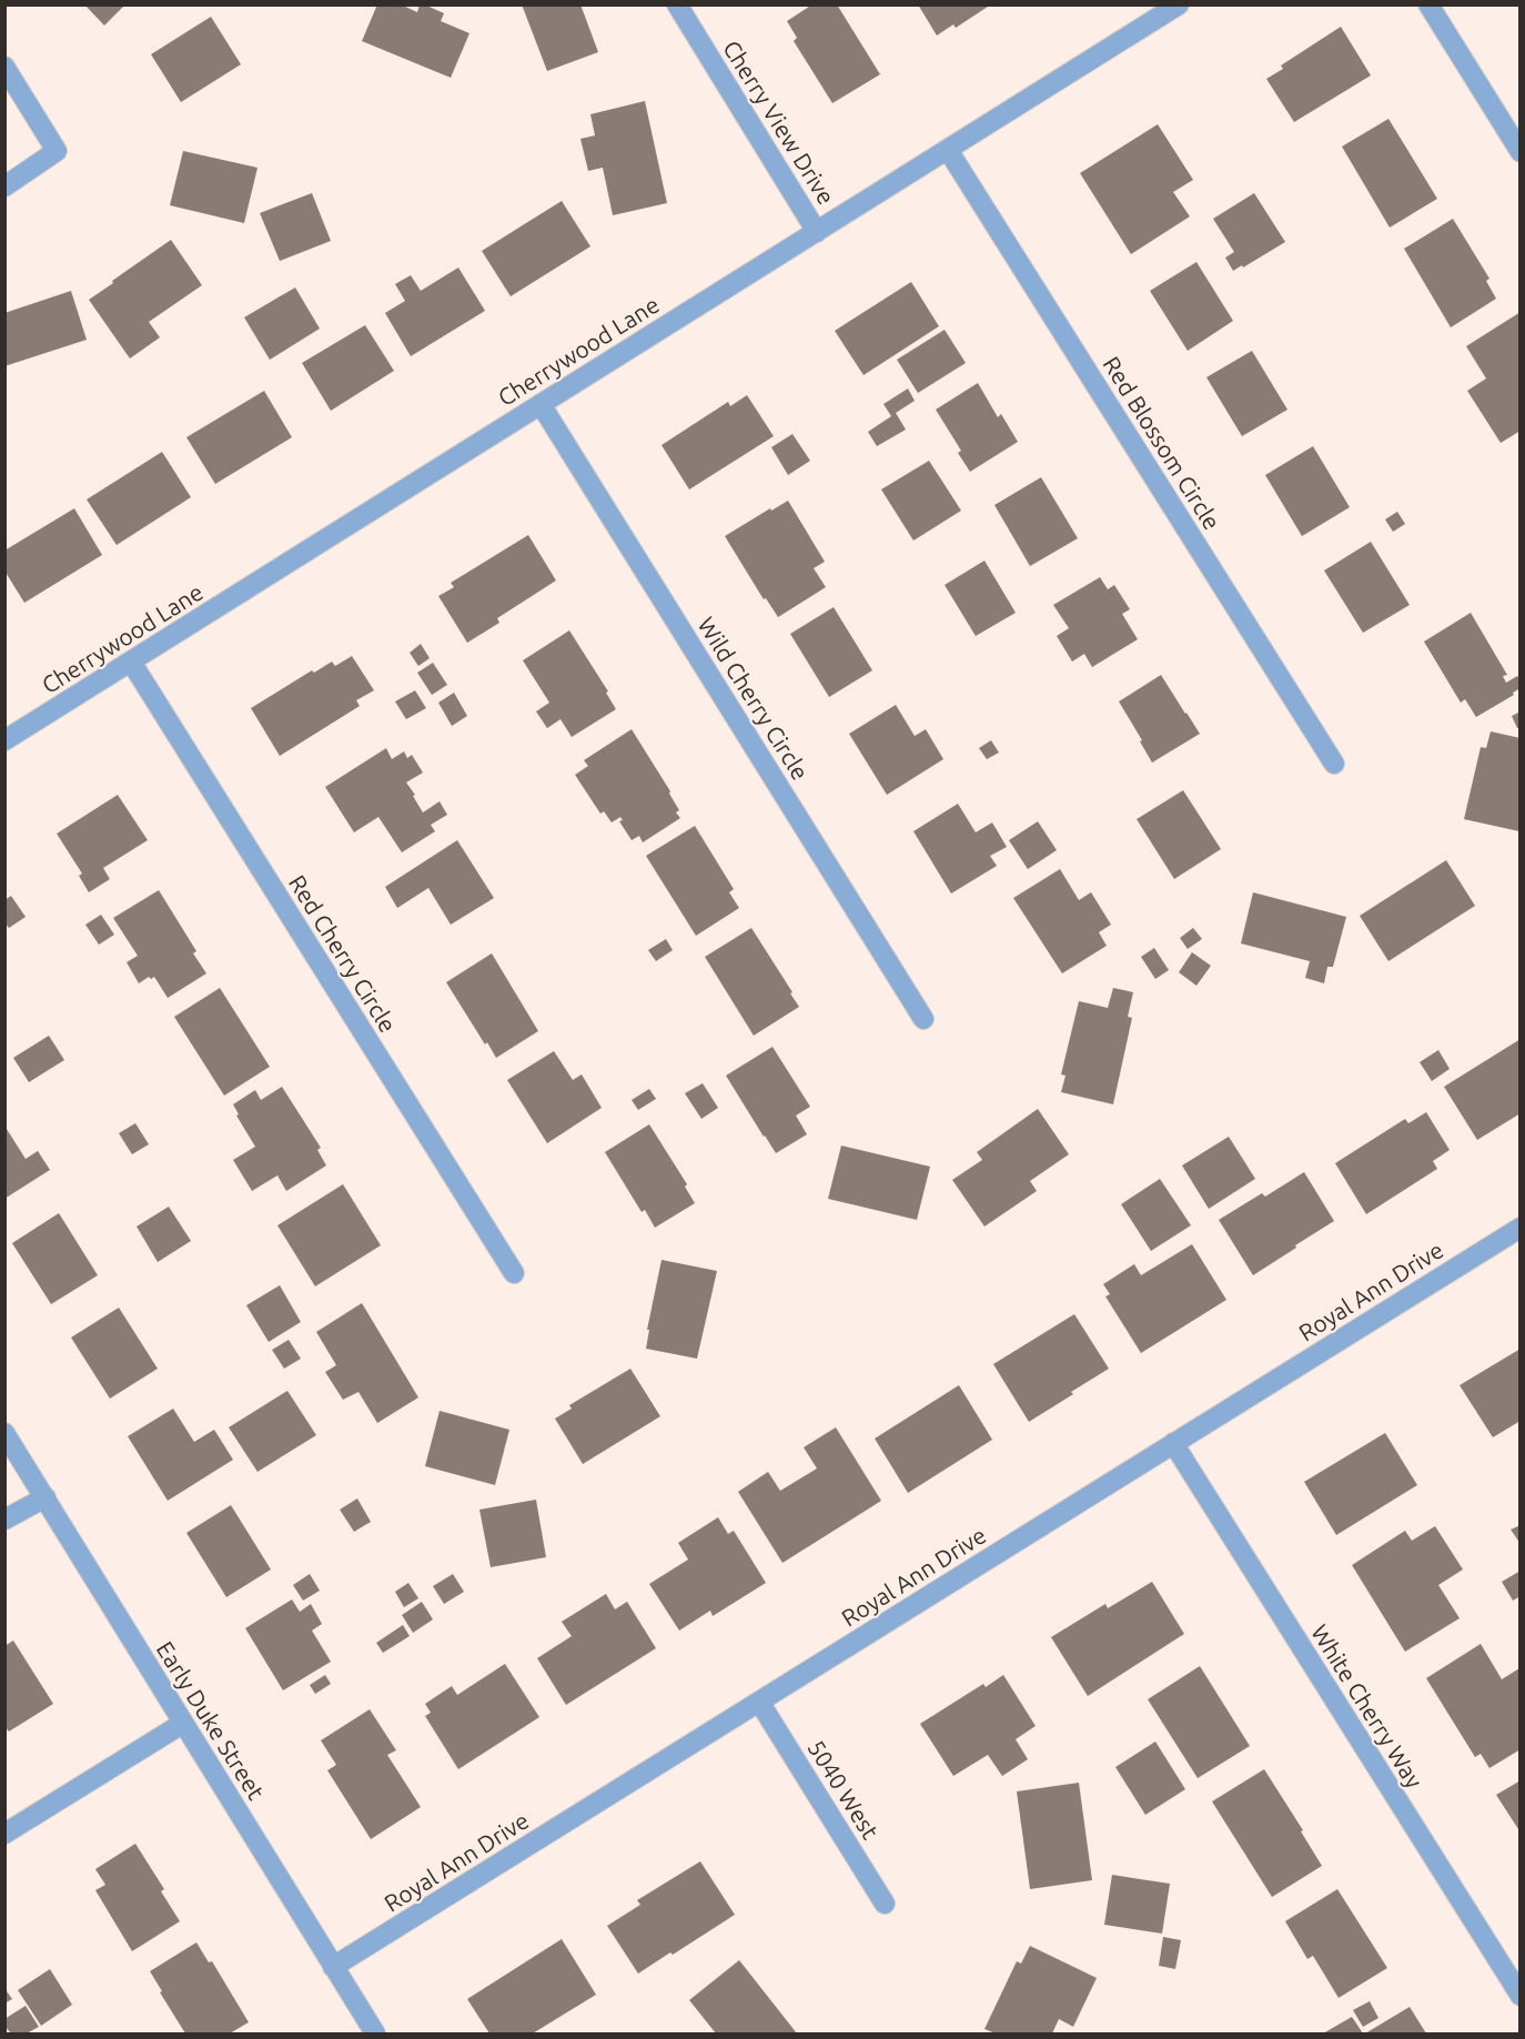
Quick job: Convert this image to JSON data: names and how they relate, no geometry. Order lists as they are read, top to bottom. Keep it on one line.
{"streets":{"street":["Cherry View Drive","Cherrywood Lane","Red Blossom Circle","Wild Cherry Circle","Red Cherry Circle","Royal Ann Drive","White Cherry Way","Early Duke Street","5040 West"]},"crossings":[["Cherry View Drive","Cherrywood Lane"],["Cherrywood Lane","Red Blossom Circle"],["Cherrywood Lane","Wild Cherry Circle"],["Cherrywood Lane","Red Cherry Circle"],["Royal Ann Drive","White Cherry Way"],["Royal Ann Drive","Early Duke Street"],["Royal Ann Drive","5040 West"]]}
